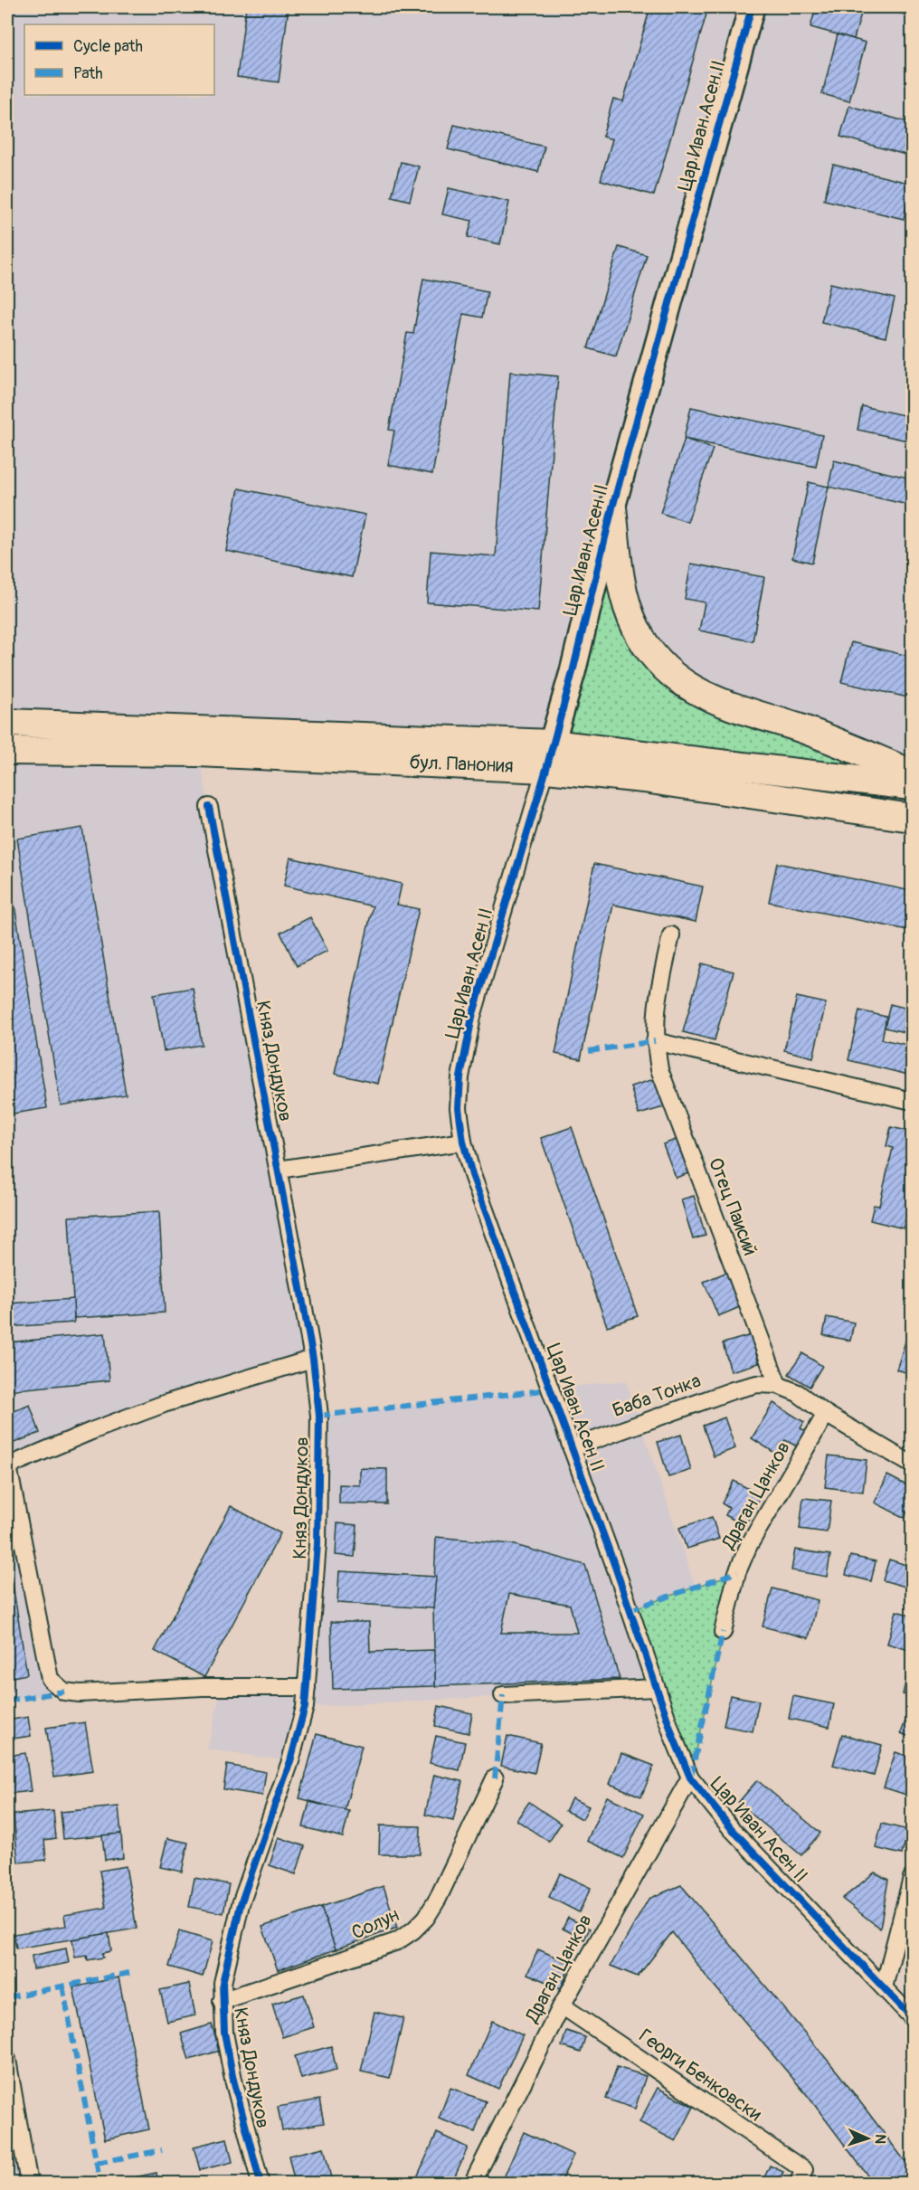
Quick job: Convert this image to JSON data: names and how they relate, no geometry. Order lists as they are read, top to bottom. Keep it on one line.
{"streets":{"main road":["Цар Иван Асен II","бул. Панония"],"street":["Княз Дондуков","Отец Паисий","Баба Тонка","Драган Цанков","Солун","Георги Бенковски"]},"crossings":[["Цар Иван Асен II","бул. Панония"],["Цар Иван Асен II","Баба Тонка"],["Цар Иван Асен II","Драган Цанков"],["Княз Дондуков","Солун"],["Отец Паисий","Баба Тонка"],["Драган Цанков","Георги Бенковски"]],"legend":["Cycle path","Path"],"north":"right"}
